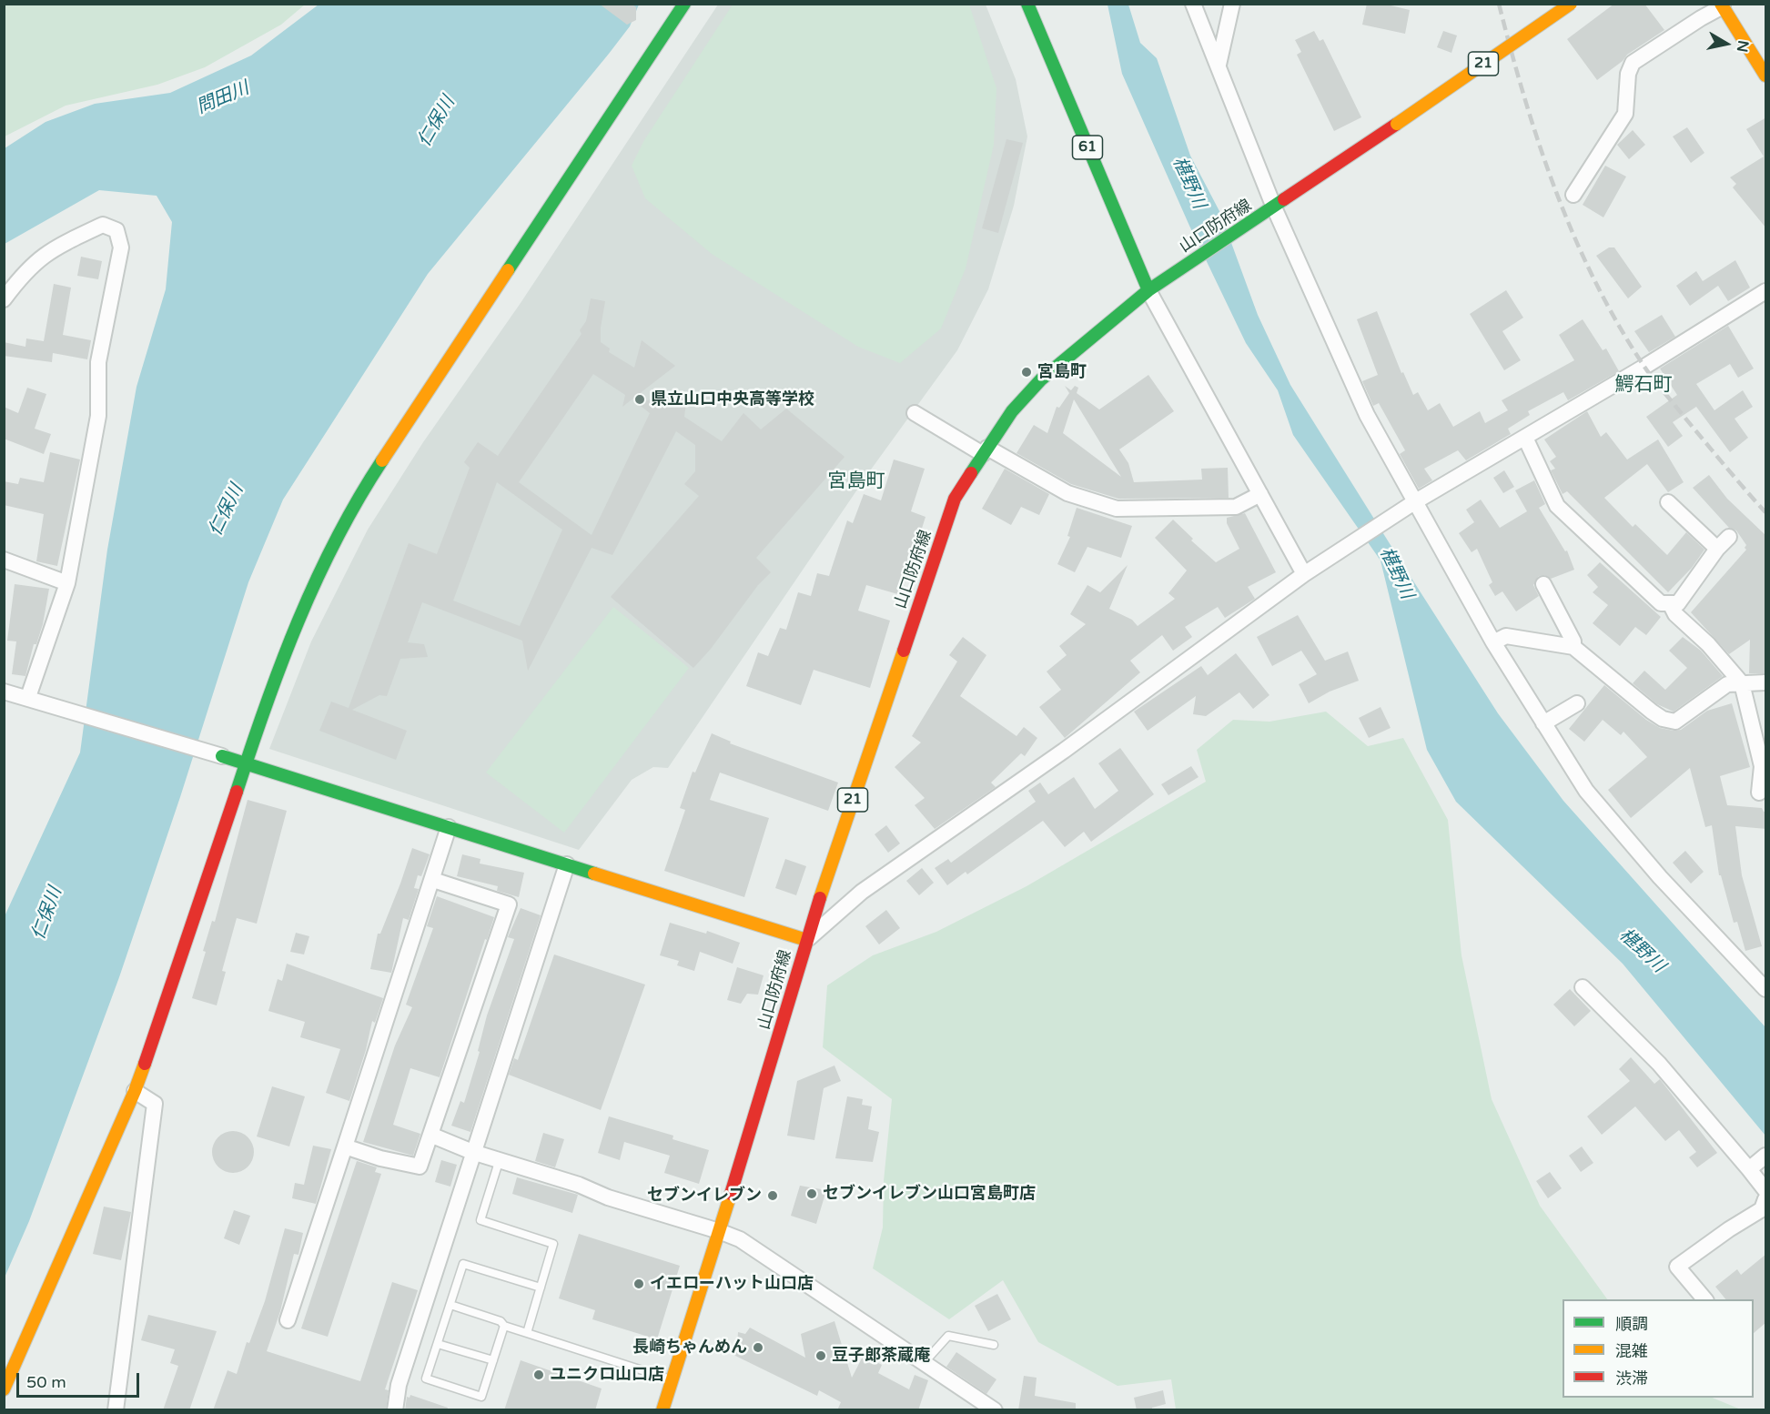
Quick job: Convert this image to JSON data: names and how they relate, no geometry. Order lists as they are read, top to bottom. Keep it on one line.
{"streets":{"street":["21","61","山口防府線"]},"crossings":[["61","山口防府線"]],"districts":["鰐石町","宮島町"],"water":["問田川","仁保川","椹野川"],"places":["宮島町","県立山口中央高等学校","セブンイレブン山口宮島町店","セブンイレブン","イエローハット山口店","長崎ちゃんめん","豆子郎茶蔵庵","ユニクロ山口店"],"legend":["順調","混雑","渋滞"],"scale_bar":"50 m","north":"right"}
